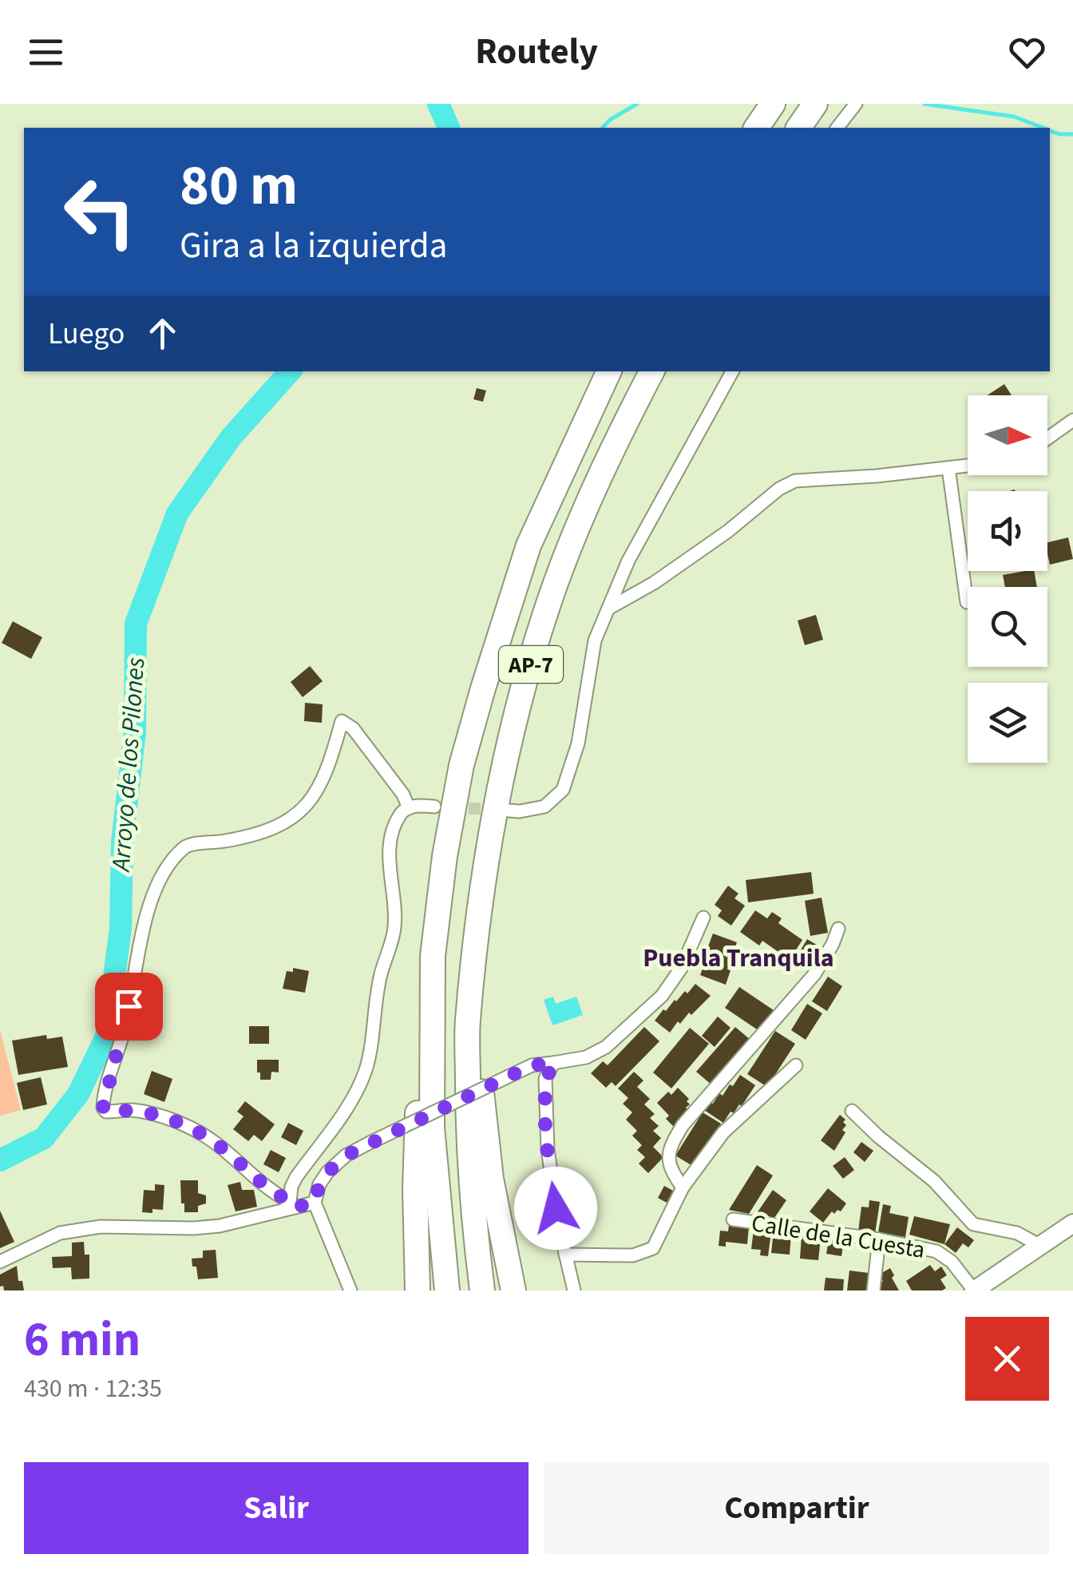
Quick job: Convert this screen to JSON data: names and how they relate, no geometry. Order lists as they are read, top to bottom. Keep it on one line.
{"streets":{"highway":["AP-7"],"street":["Calle de la Cuesta"]},"districts":["Puebla Tranquila"],"water":["Arroyo de los Pilones"],"north":"right","page":{"header":"Routely","turn":["80 m","Gira a la izquierda"],"then":"Luego","heading":["6 min","430 m · 12:35"],"buttons":["Salir","Compartir"]}}
